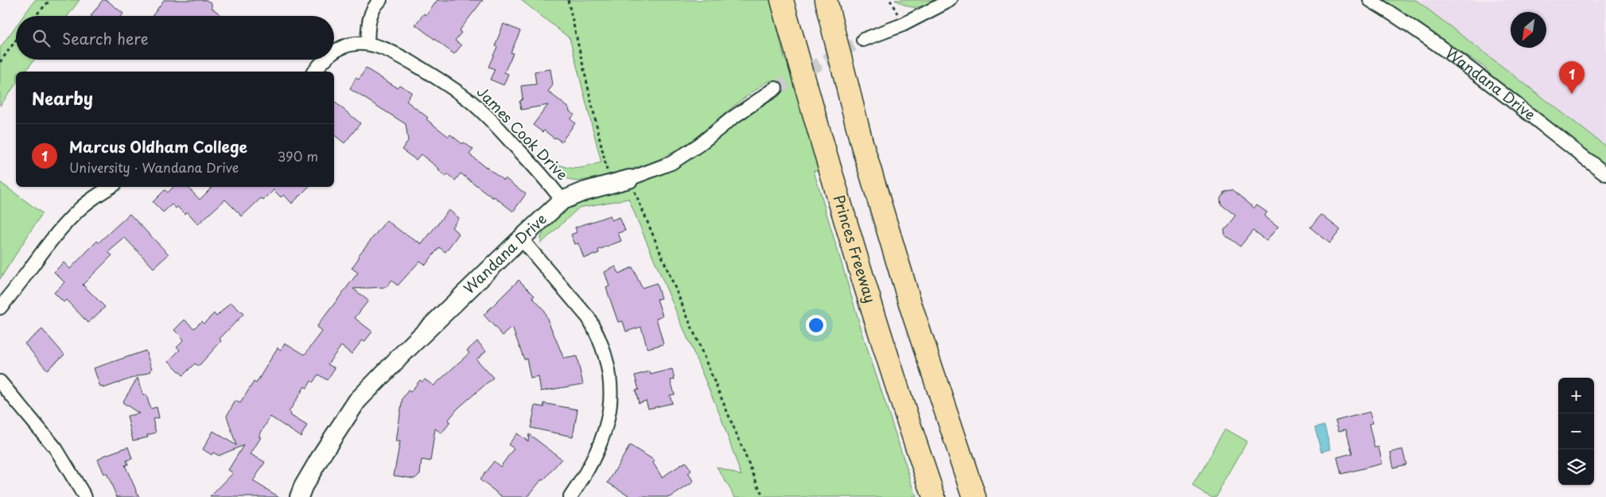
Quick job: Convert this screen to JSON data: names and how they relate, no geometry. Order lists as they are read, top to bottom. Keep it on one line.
{"streets":{"highway":["Princes Freeway"],"street":["Wandana Drive","James Cook Drive"]},"crossings":[["Wandana Drive","James Cook Drive"]],"north":"bottom left","page":{"search":"Search here","pins":"1","heading":"Nearby","list":[{"mark":"1","name":"Marcus Oldham College","note":"University · Wandana Drive","value":"390 m"}],"map_buttons":["+","−"]}}
